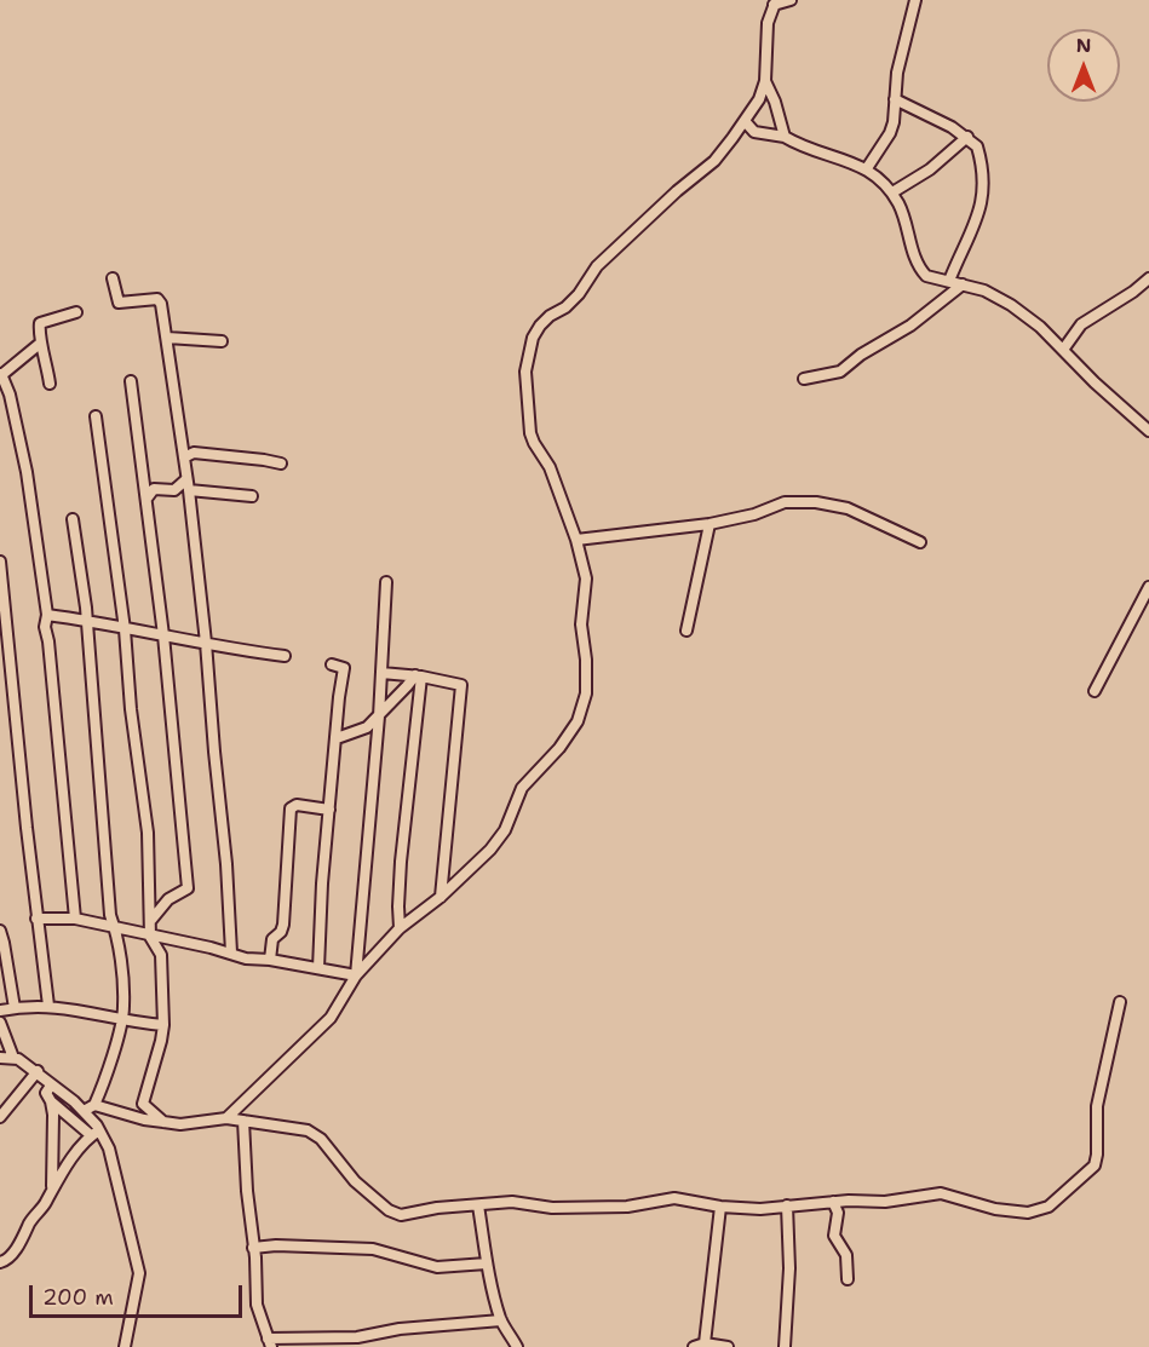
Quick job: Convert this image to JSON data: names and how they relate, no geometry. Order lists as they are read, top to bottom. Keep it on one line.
{"scale_bar":"200 m","north":"top"}
